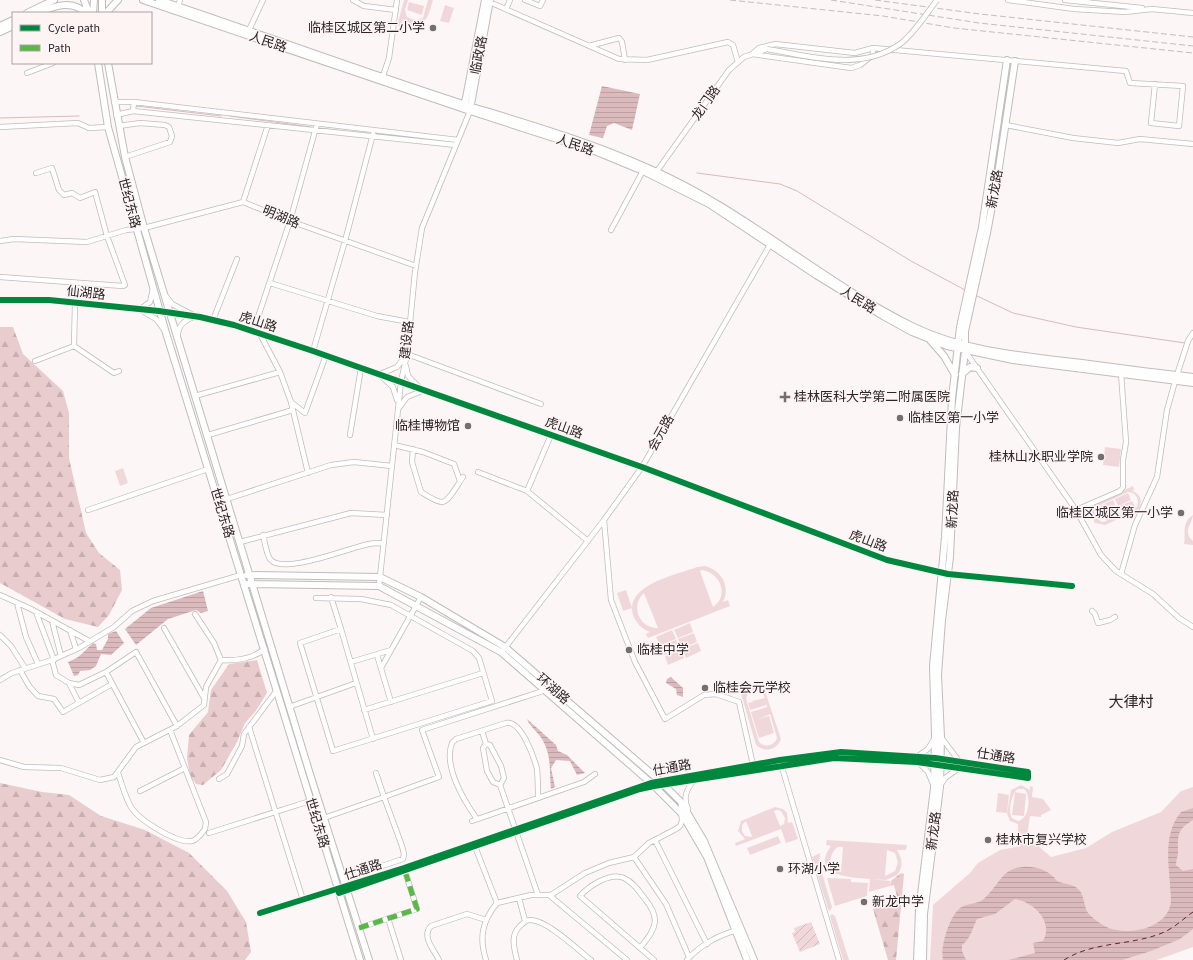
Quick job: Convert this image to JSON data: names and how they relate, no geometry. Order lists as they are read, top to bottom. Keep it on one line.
{"streets":{"main road":["人民路","临政路","新龙路","世纪东路","环湖路"],"street":["龙门路","明湖路","仙湖路","虎山路","建设路","会元路","仕通路"]},"crossings":[["人民路","临政路"],["人民路","龙门路"],["人民路","新龙路"],["人民路","建设路"],["人民路","会元路"],["临政路","建设路"],["新龙路","虎山路"],["新龙路","仕通路"],["世纪东路","仙湖路"],["世纪东路","虎山路"],["世纪东路","环湖路"],["世纪东路","仕通路"],["明湖路","建设路"],["仙湖路","虎山路"],["虎山路","建设路"],["虎山路","会元路"],["建设路","环湖路"],["会元路","环湖路"],["环湖路","仕通路"]],"districts":["大律村"],"places":{"other":["临桂区城区第二小学","临桂区第一小学","临桂博物馆","桂林山水职业学院","临桂区城区第一小学","临桂中学","临桂会元学校","桂林市复兴学校","环湖小学","新龙中学"],"health":["桂林医科大学第二附属医院"]},"legend":["Cycle path","Path"]}
